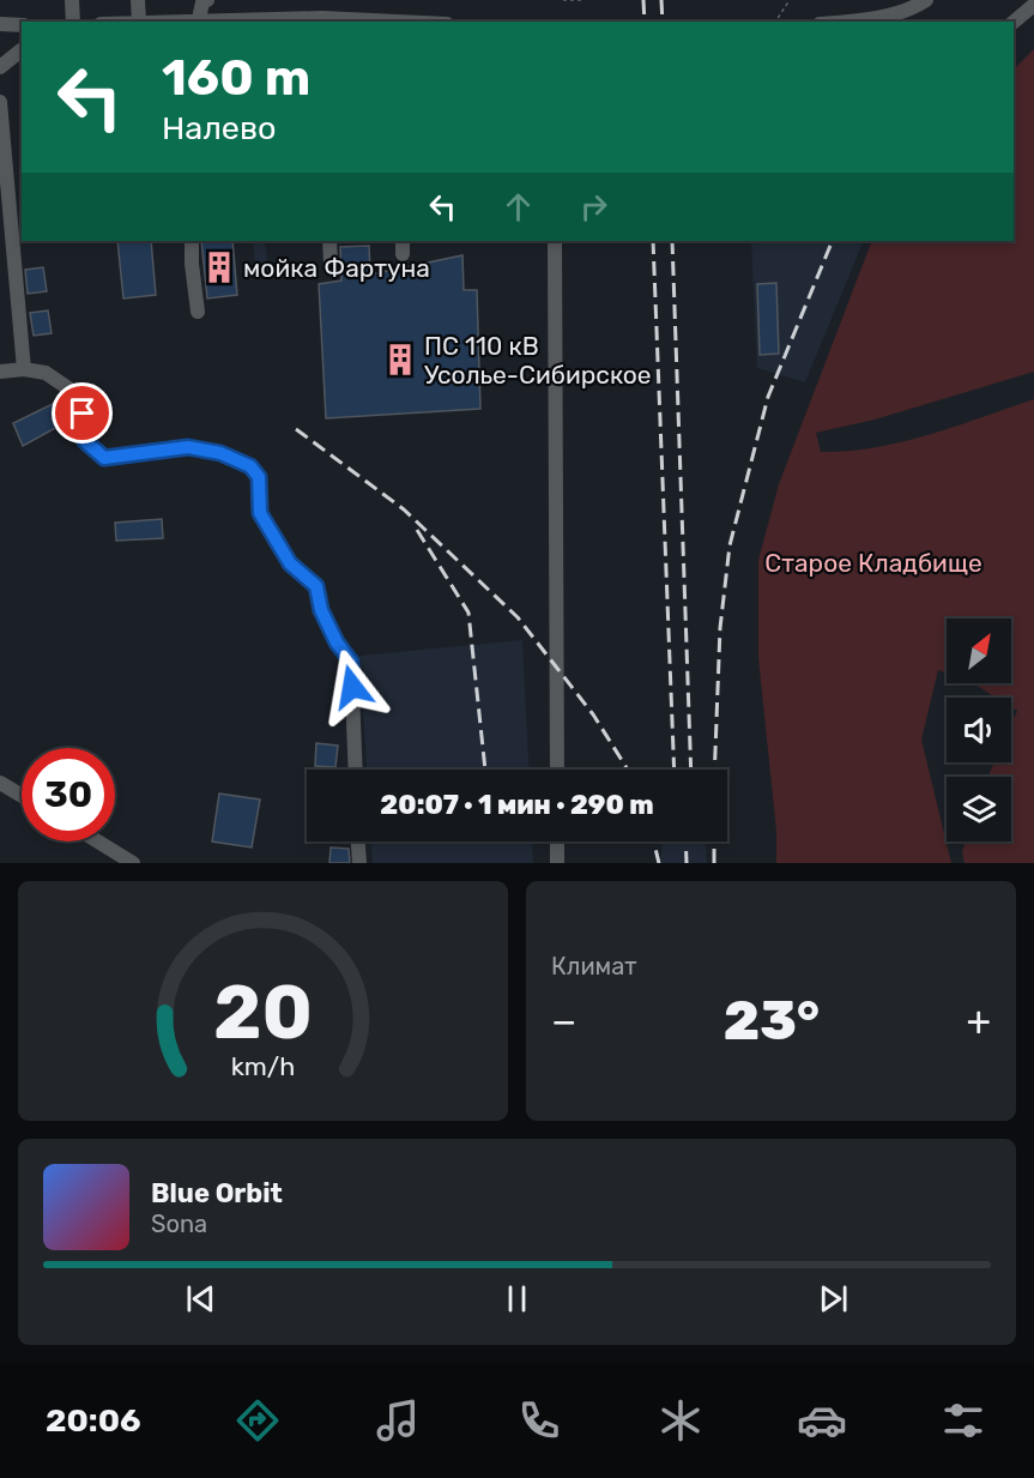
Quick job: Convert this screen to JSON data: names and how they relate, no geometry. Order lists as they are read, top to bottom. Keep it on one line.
{"parks":["Старое Кладбище"],"places":{"building":["мойка Фартуна","ПС 110 кВ Усолье-Сибирское"]},"north":"top right","page":{"turn":["160 m","Налево"],"limit":"30","trip":"20:07 · 1 мин · 290 m","tile":"Климат","heat":["−","23°","+"],"song":["Blue Orbit","Sona"],"tabs":"20:06","gauge":["20","km/h"]}}
